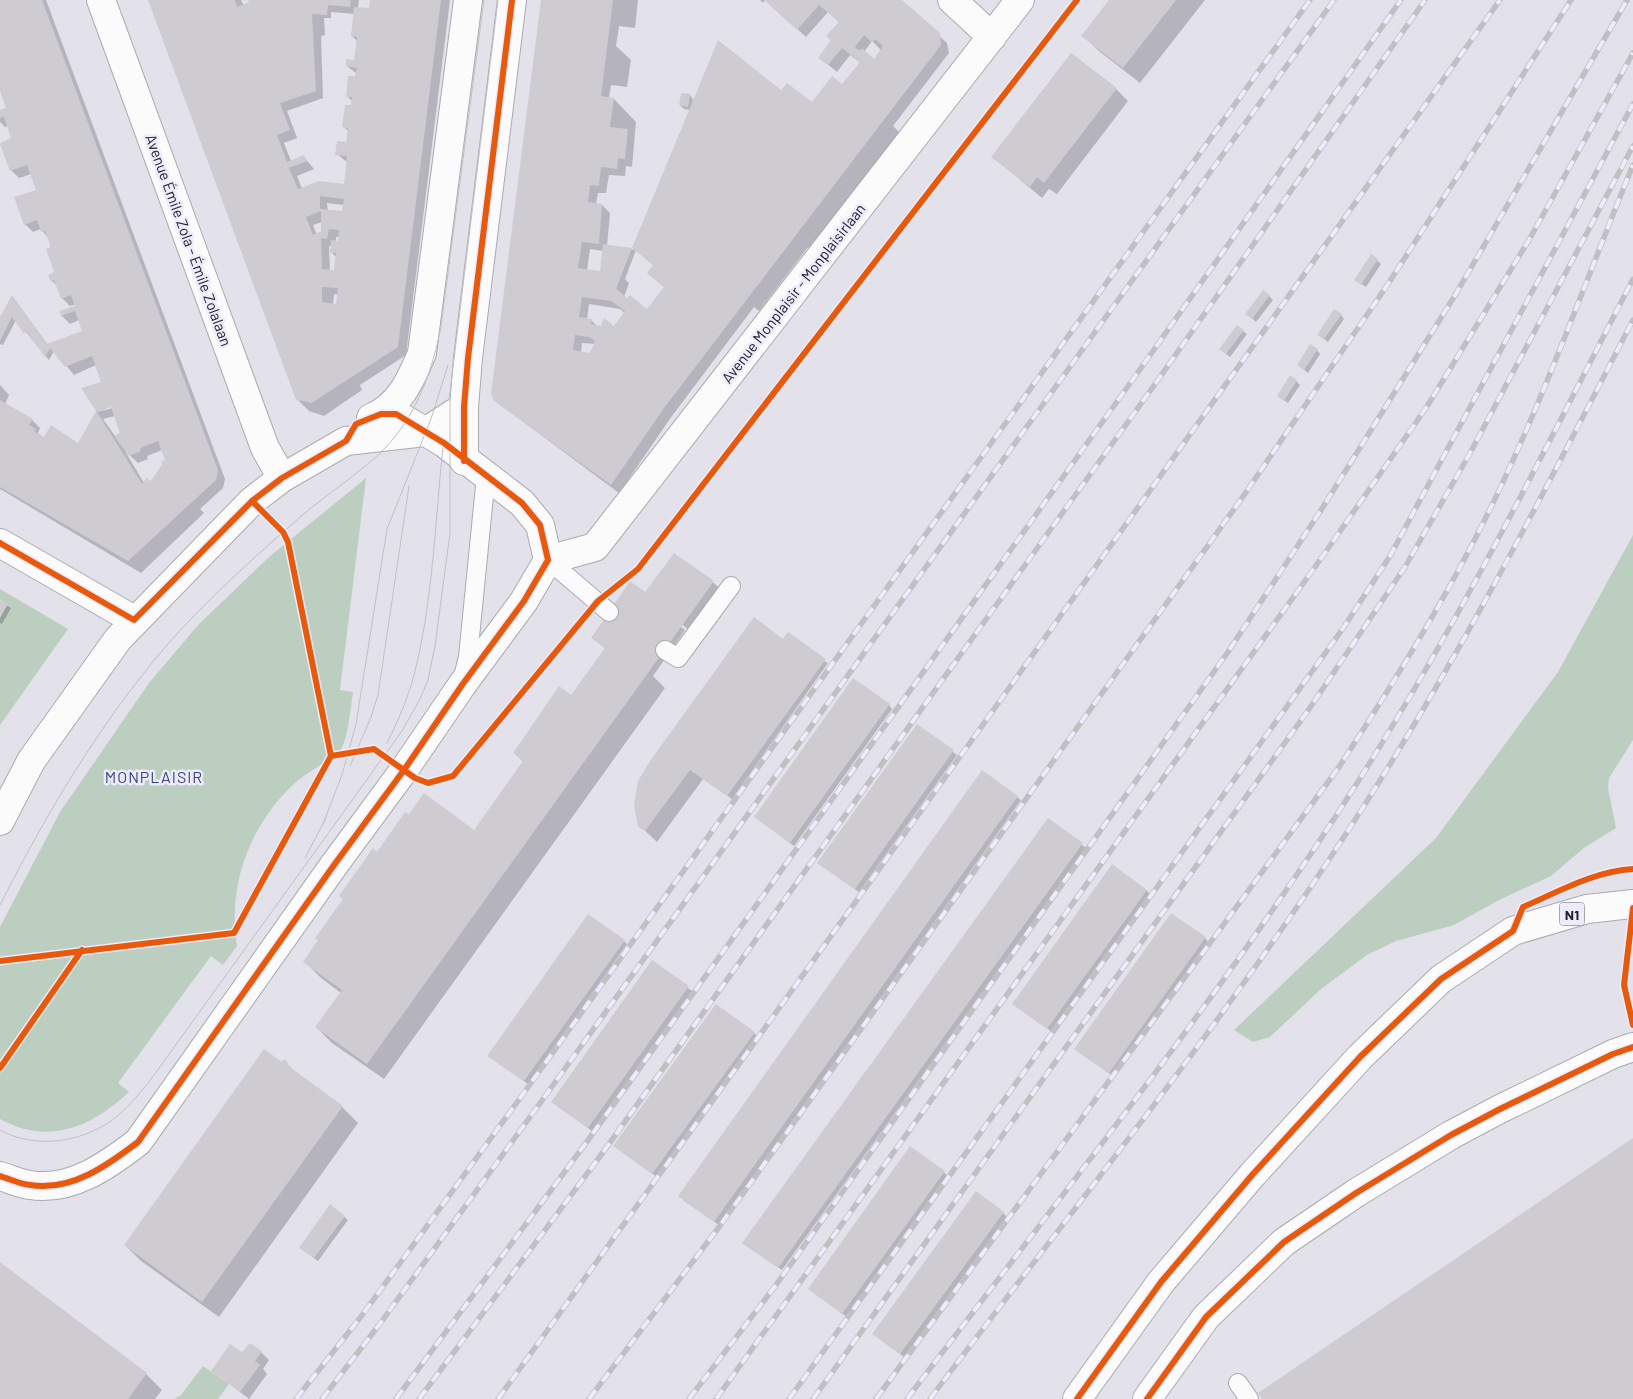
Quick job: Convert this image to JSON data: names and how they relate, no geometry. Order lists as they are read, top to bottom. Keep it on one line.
{"streets":{"street":["Avenue Émile Zola - Émile Zolalaan","Avenue Monplaisir - Monplaisirlaan","N1"]},"districts":["MONPLAISIR"]}
